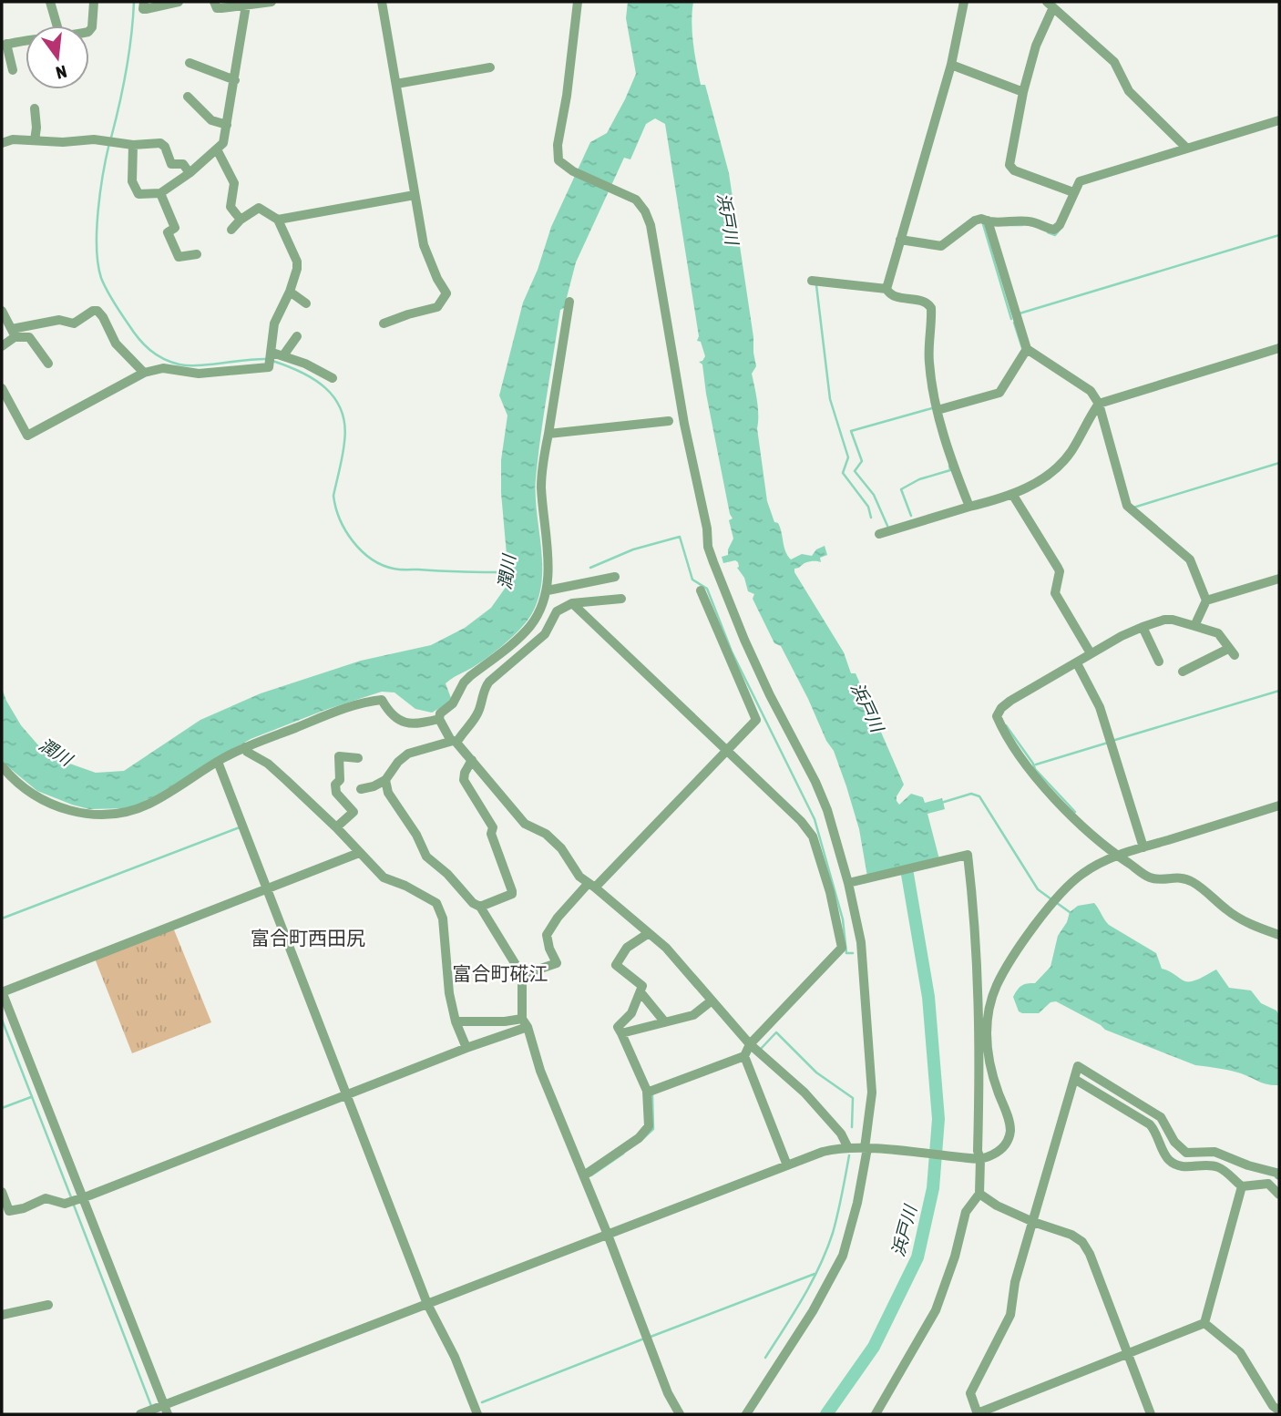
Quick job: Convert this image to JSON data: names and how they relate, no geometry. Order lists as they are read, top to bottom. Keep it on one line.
{"districts":["富合町西田尻","富合町硴江"],"water":["浜戸川","潤川"],"north":"bottom"}
